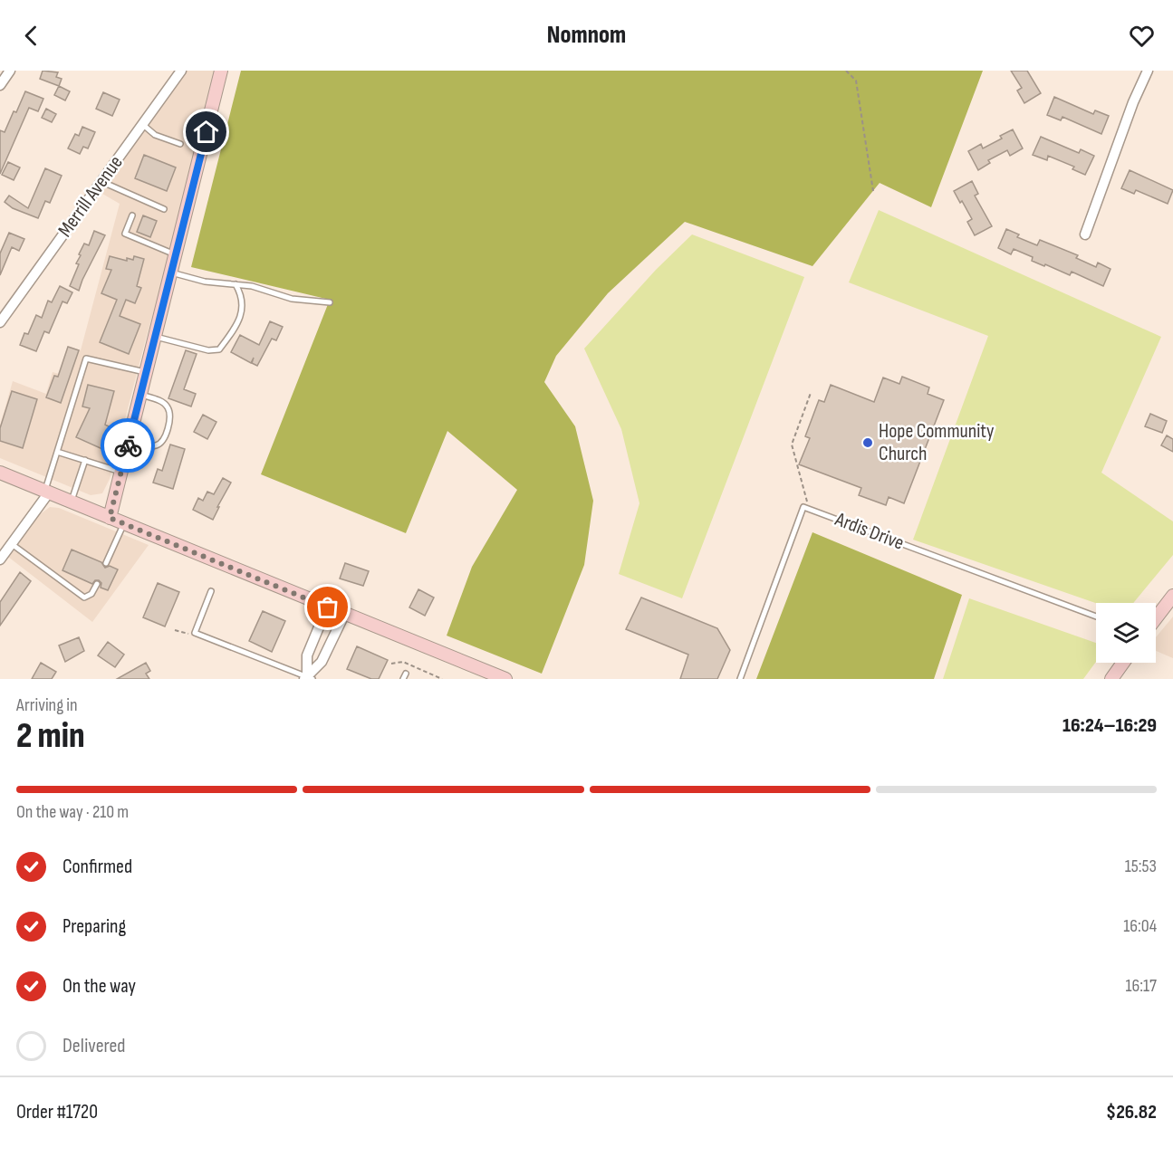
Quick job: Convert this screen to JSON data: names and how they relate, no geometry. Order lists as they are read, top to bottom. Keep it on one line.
{"streets":{"street":["Merrill Avenue"],"lane":["Ardis Drive"]},"places":["Hope Community Church"],"page":{"header":"Nomnom","heading":["2 min","Arriving in","16:24–16:29"],"panel":["Order #1720","$26.82"],"bar":"On the way · 210 m","list":[["Confirmed","15:53"],["Preparing","16:04"],["On the way","16:17"],"Delivered"]}}
